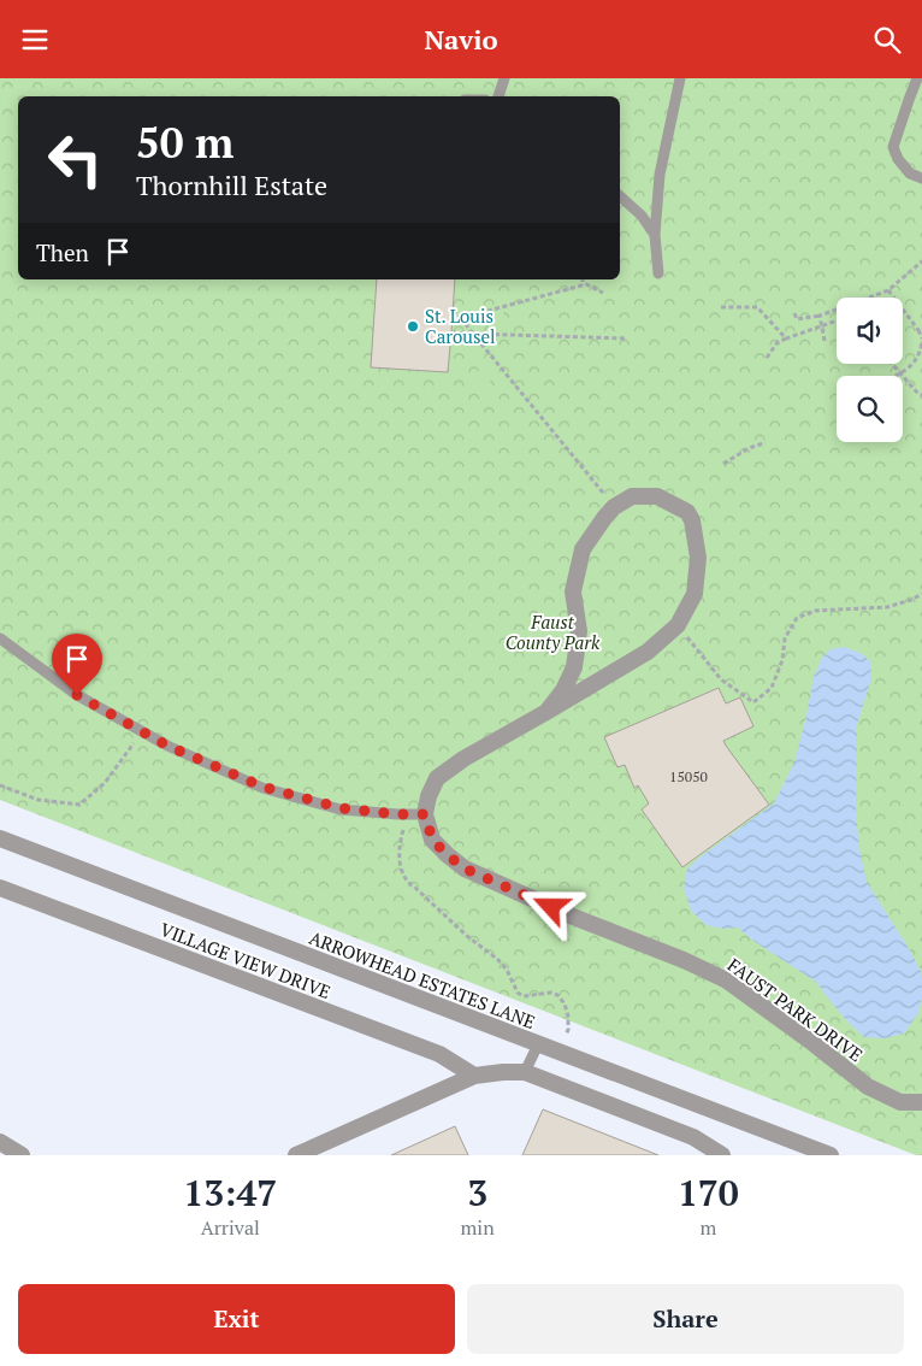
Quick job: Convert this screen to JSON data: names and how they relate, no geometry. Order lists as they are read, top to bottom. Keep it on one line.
{"streets":{"street":["VILLAGE VIEW DRIVE","ARROWHEAD ESTATES LANE","FAUST PARK DRIVE"]},"parks":["Faust County Park"],"places":["St. Louis Carousel"],"house_numbers":["15050"],"page":{"header":"Navio","turn":["50 m","Thornhill Estate"],"then":"Then","eta":["13:47","Arrival","3","min","170","m"],"buttons":["Exit","Share"]}}
